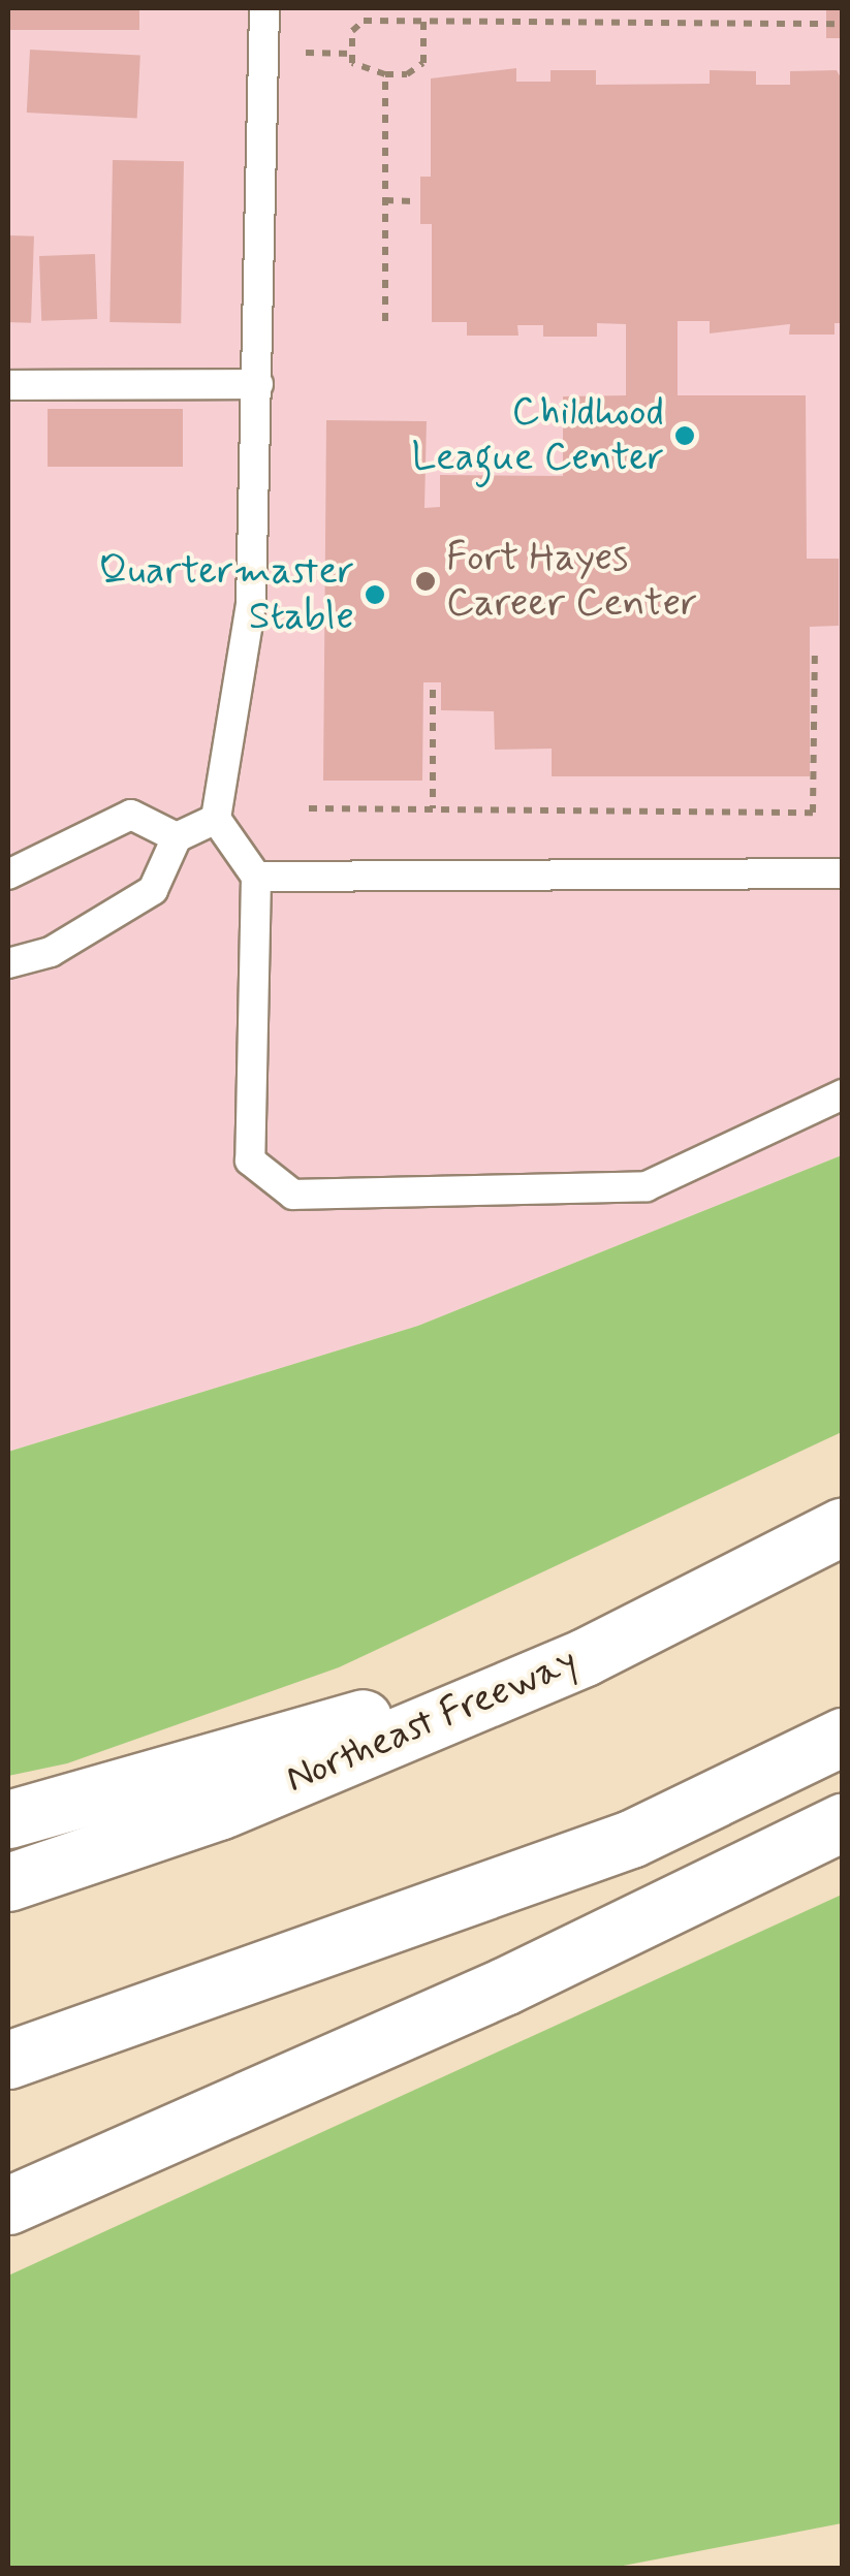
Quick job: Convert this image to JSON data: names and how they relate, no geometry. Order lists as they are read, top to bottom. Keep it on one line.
{"streets":{"highway":["Northeast Freeway"]},"places":["Childhood League Center","Fort Hayes Career Center","Quartermaster Stable"]}
